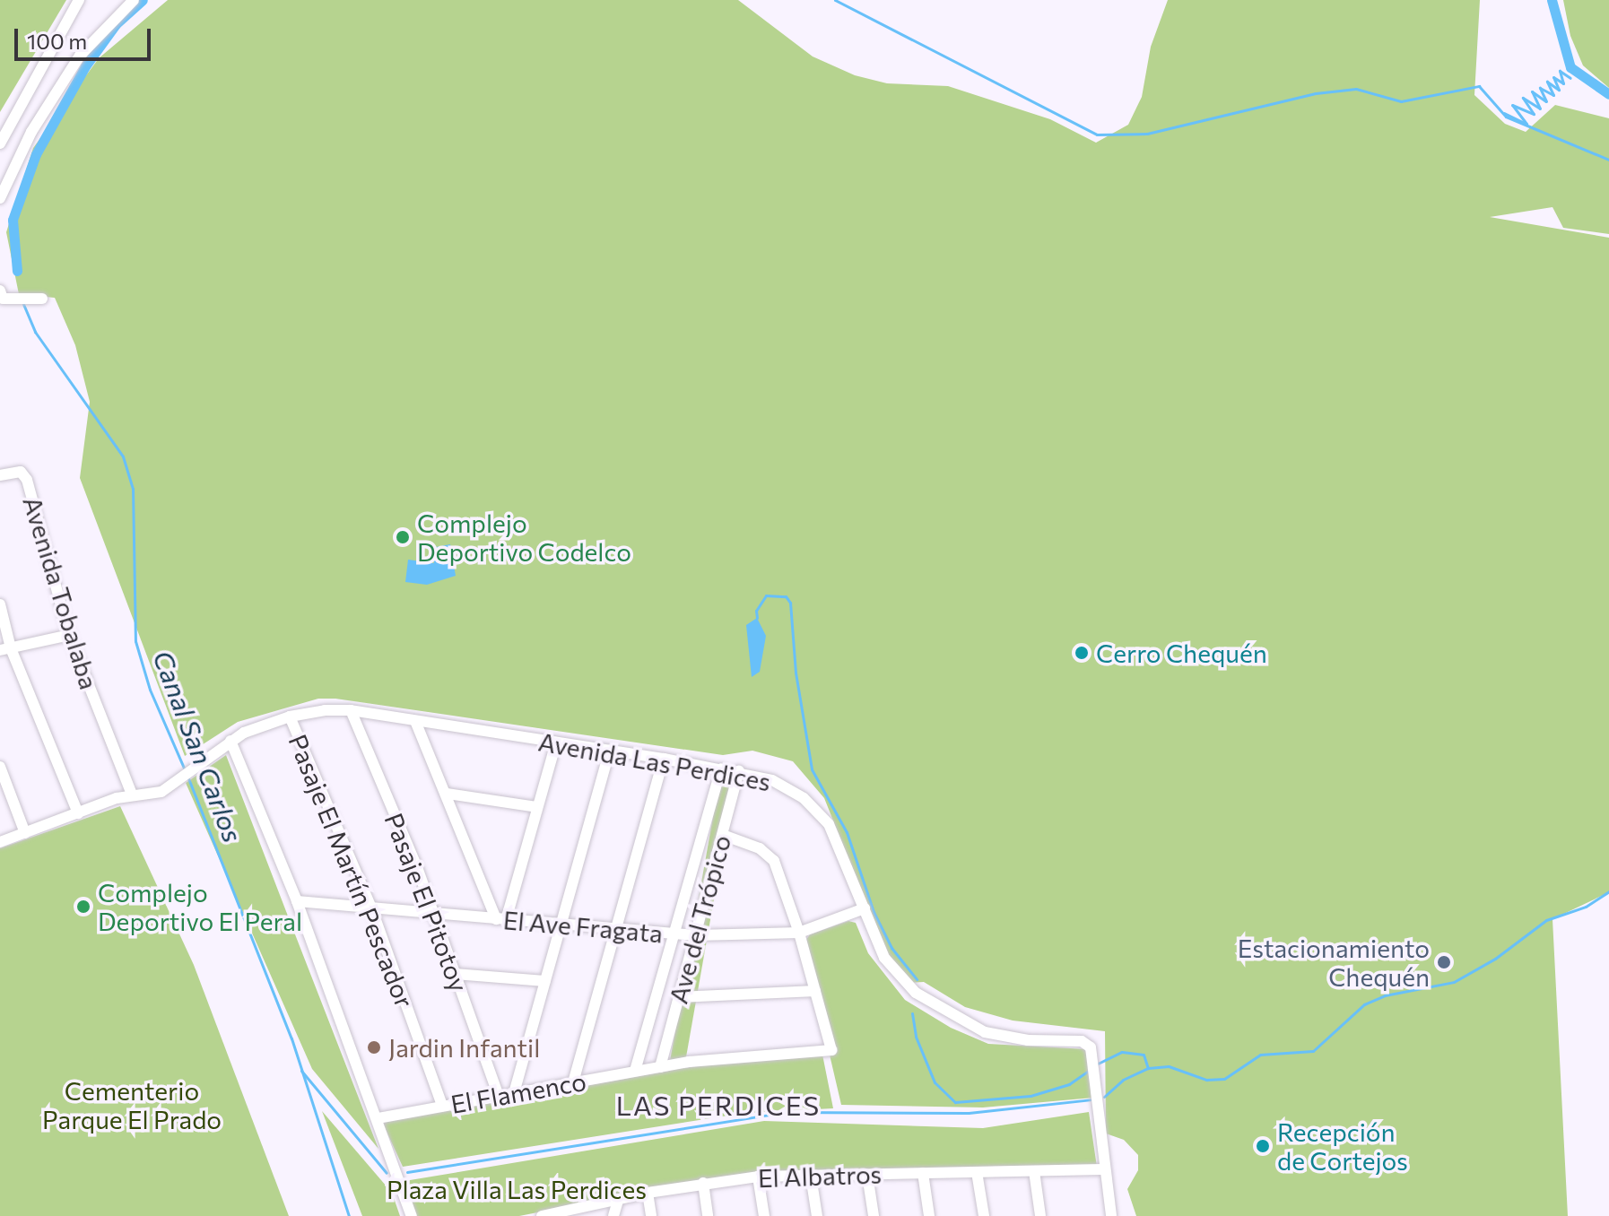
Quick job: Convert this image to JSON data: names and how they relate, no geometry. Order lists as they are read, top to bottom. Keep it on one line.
{"streets":{"street":["Avenida Tobalaba","Avenida Las Perdices","Pasaje El Martín Pescador","Pasaje El Pitotoy","Ave del Trópico","El Ave Fragata","El Flamenco","El Albatros"]},"crossings":[["Avenida Tobalaba","Avenida Las Perdices"],["Avenida Las Perdices","Pasaje El Martín Pescador"],["Avenida Las Perdices","Pasaje El Pitotoy"],["Avenida Las Perdices","Ave del Trópico"],["Avenida Las Perdices","El Ave Fragata"],["Avenida Las Perdices","El Albatros"],["Pasaje El Martín Pescador","El Ave Fragata"],["Pasaje El Martín Pescador","El Flamenco"],["Pasaje El Pitotoy","El Ave Fragata"],["Pasaje El Pitotoy","El Flamenco"],["Ave del Trópico","El Ave Fragata"],["Ave del Trópico","El Flamenco"]],"districts":["LAS PERDICES"],"water":["Canal San Carlos"],"parks":["Cementerio Parque El Prado","Plaza Villa Las Perdices"],"places":["Complejo Deportivo Codelco","Cerro Chequén","Complejo Deportivo El Peral","Estacionamiento Chequén","Jardin Infantil","Recepción de Cortejos"],"scale_bar":"100 m"}
